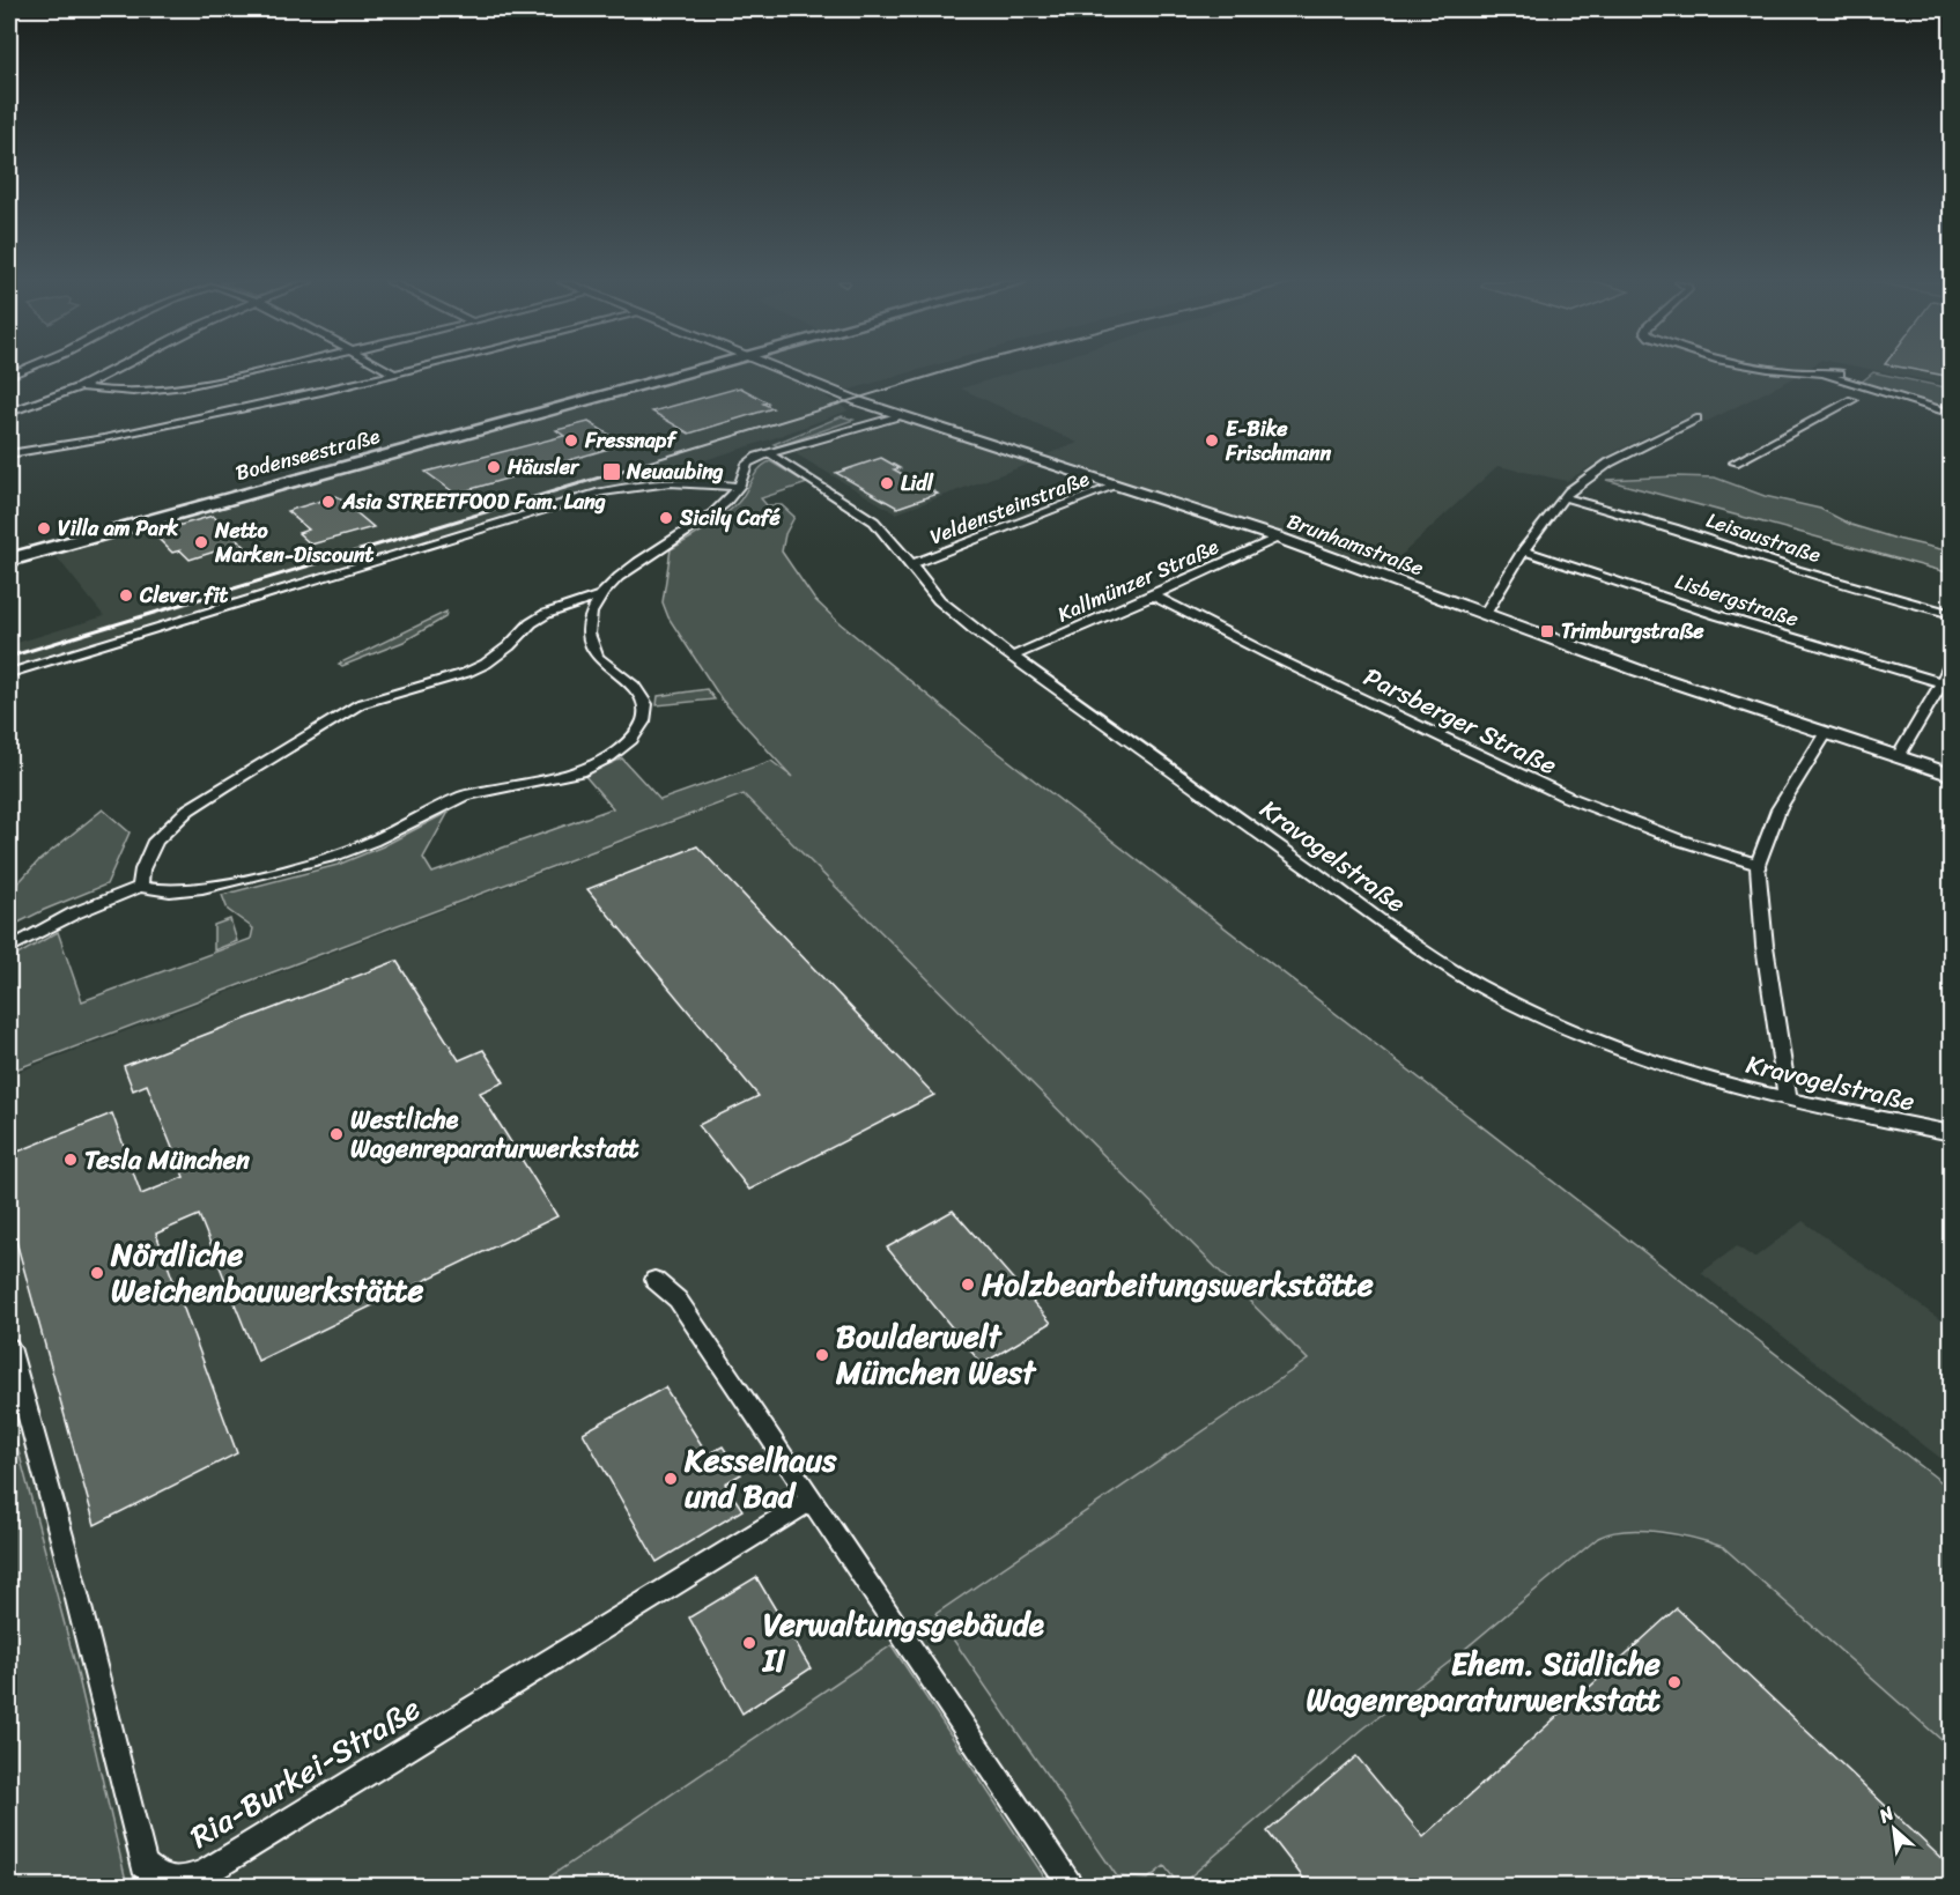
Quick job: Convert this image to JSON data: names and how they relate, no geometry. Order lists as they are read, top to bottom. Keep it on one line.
{"streets":{"main road":["Bodenseestraße"],"street":["Veldensteinstraße","Leisaustraße","Brunhamstraße","Kallmünzer Straße","Lisbergstraße","Parsberger Straße","Kravogelstraße","Ria-Burkei-Straße"]},"crossings":[["Veldensteinstraße","Brunhamstraße"],["Veldensteinstraße","Kravogelstraße"],["Brunhamstraße","Kallmünzer Straße"],["Kallmünzer Straße","Parsberger Straße"],["Kallmünzer Straße","Kravogelstraße"]],"places":{"other":["Fressnapf","E-Bike Frischmann","Häusler","Lidl","Asia STREETFOOD Fam. Lang","Sicily Café","Villa am Park","Netto Marken-Discount","Clever fit","Westliche Wagenreparaturwerkstatt","Tesla München","Nördliche Weichenbauwerkstätte","Holzbearbeitungswerkstätte","Boulderwelt München West","Kesselhaus und Bad","Verwaltungsgebäude II","Ehem. Südliche Wagenreparaturwerkstatt"],"transit":["Neuaubing","Trimburgstraße"]},"north":"top left"}
